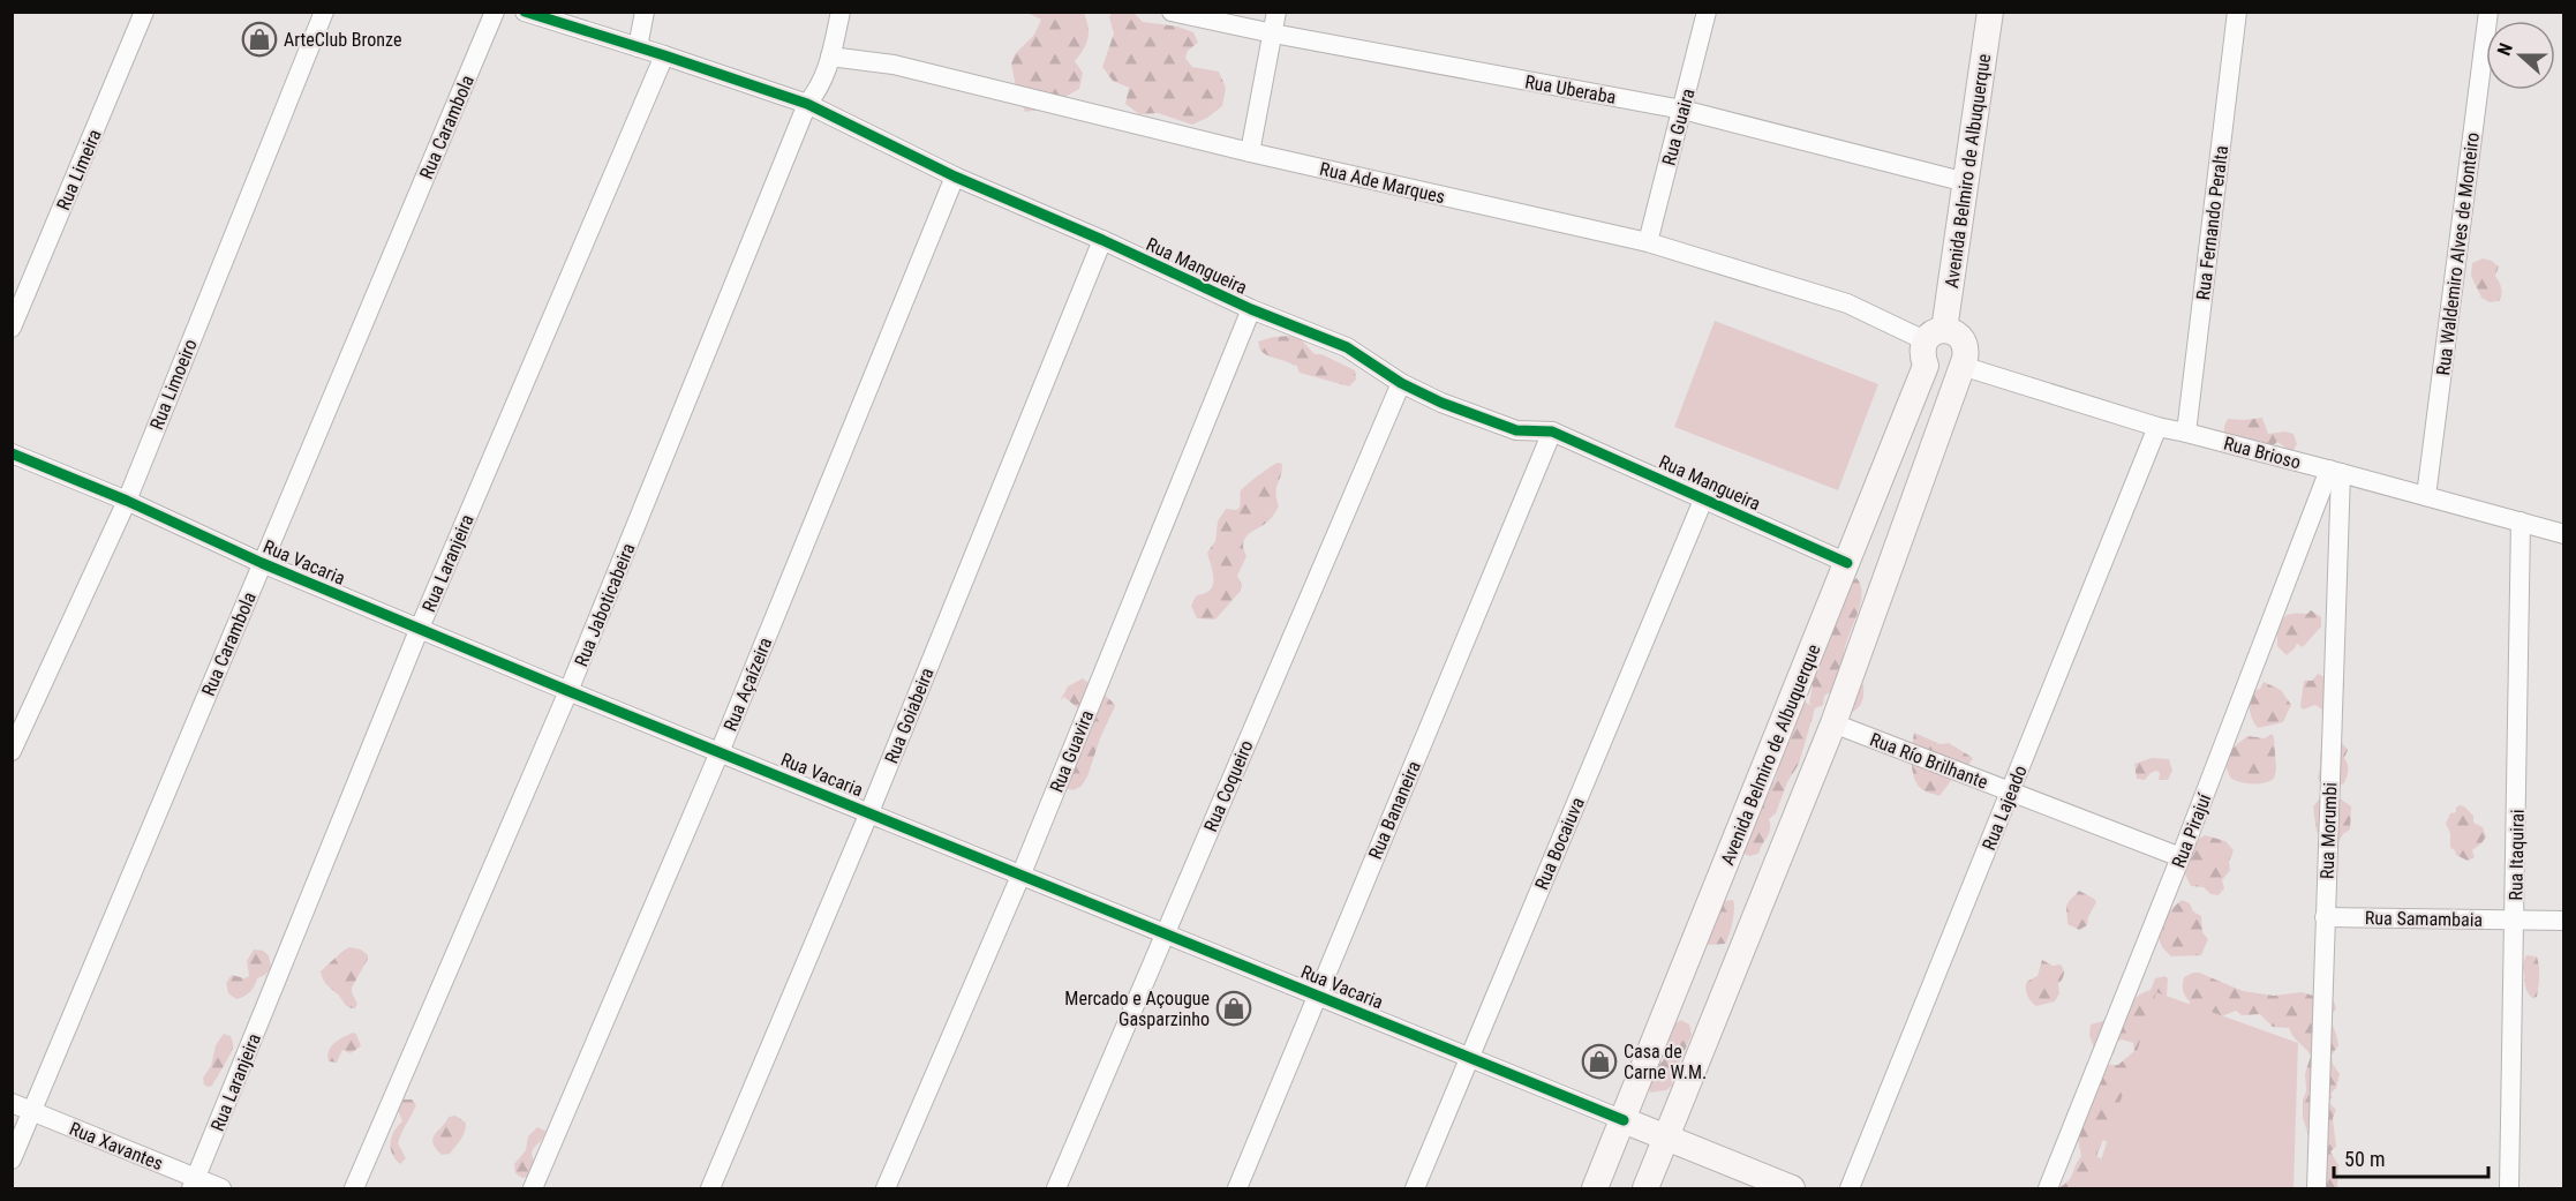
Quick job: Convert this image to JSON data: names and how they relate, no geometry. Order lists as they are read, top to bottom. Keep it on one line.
{"streets":{"main road":["Avenida Belmiro de Albuquerque","Rua Vacaria"],"street":["Rua Uberaba","Rua Carambola","Rua Guaira","Rua Limeira","Rua Ade Marques","Rua Fernando Peralta","Rua Waldemiro Alves de Monteiro","Rua Mangueira","Rua Limoeiro","Rua Brioso","Rua Laranjeira","Rua Jaboticabeira","Rua Açaízeira","Rua Goiabeira","Rua Guavira","Rua Río Brilhante","Rua Coqueiro","Rua Lajeado","Rua Bananeira","Rua Pirajuí","Rua Morumbi","Rua Bocaiuva","Rua Itaquirai","Rua Samambaia","Rua Xavantes"]},"crossings":[["Rua Uberaba","Rua Guaira"],["Rua Uberaba","Avenida Belmiro de Albuquerque"],["Rua Carambola","Rua Vacaria"],["Rua Carambola","Rua Xavantes"],["Rua Guaira","Rua Ade Marques"],["Avenida Belmiro de Albuquerque","Rua Ade Marques"],["Avenida Belmiro de Albuquerque","Rua Mangueira"],["Avenida Belmiro de Albuquerque","Rua Vacaria"],["Rua Ade Marques","Rua Jaboticabeira"],["Rua Fernando Peralta","Rua Brioso"],["Rua Waldemiro Alves de Monteiro","Rua Brioso"],["Rua Mangueira","Rua Laranjeira"],["Rua Mangueira","Rua Jaboticabeira"],["Rua Mangueira","Rua Açaízeira"],["Rua Mangueira","Rua Goiabeira"],["Rua Mangueira","Rua Guavira"],["Rua Mangueira","Rua Coqueiro"],["Rua Mangueira","Rua Bananeira"],["Rua Mangueira","Rua Bocaiuva"],["Rua Limoeiro","Rua Vacaria"],["Rua Brioso","Rua Lajeado"],["Rua Brioso","Rua Pirajuí"],["Rua Brioso","Rua Morumbi"],["Rua Brioso","Rua Itaquirai"],["Rua Vacaria","Rua Laranjeira"],["Rua Vacaria","Rua Jaboticabeira"],["Rua Vacaria","Rua Açaízeira"],["Rua Vacaria","Rua Goiabeira"],["Rua Vacaria","Rua Guavira"],["Rua Vacaria","Rua Coqueiro"],["Rua Vacaria","Rua Bananeira"],["Rua Vacaria","Rua Bocaiuva"],["Rua Laranjeira","Rua Xavantes"],["Rua Río Brilhante","Rua Lajeado"],["Rua Río Brilhante","Rua Pirajuí"],["Rua Pirajuí","Rua Morumbi"],["Rua Morumbi","Rua Samambaia"],["Rua Itaquirai","Rua Samambaia"]],"places":{"shop":["ArteClub Bronze","Mercado e Açougue Gasparzinho","Casa de Carne W.M."]},"scale_bar":"50 m","north":"left"}
